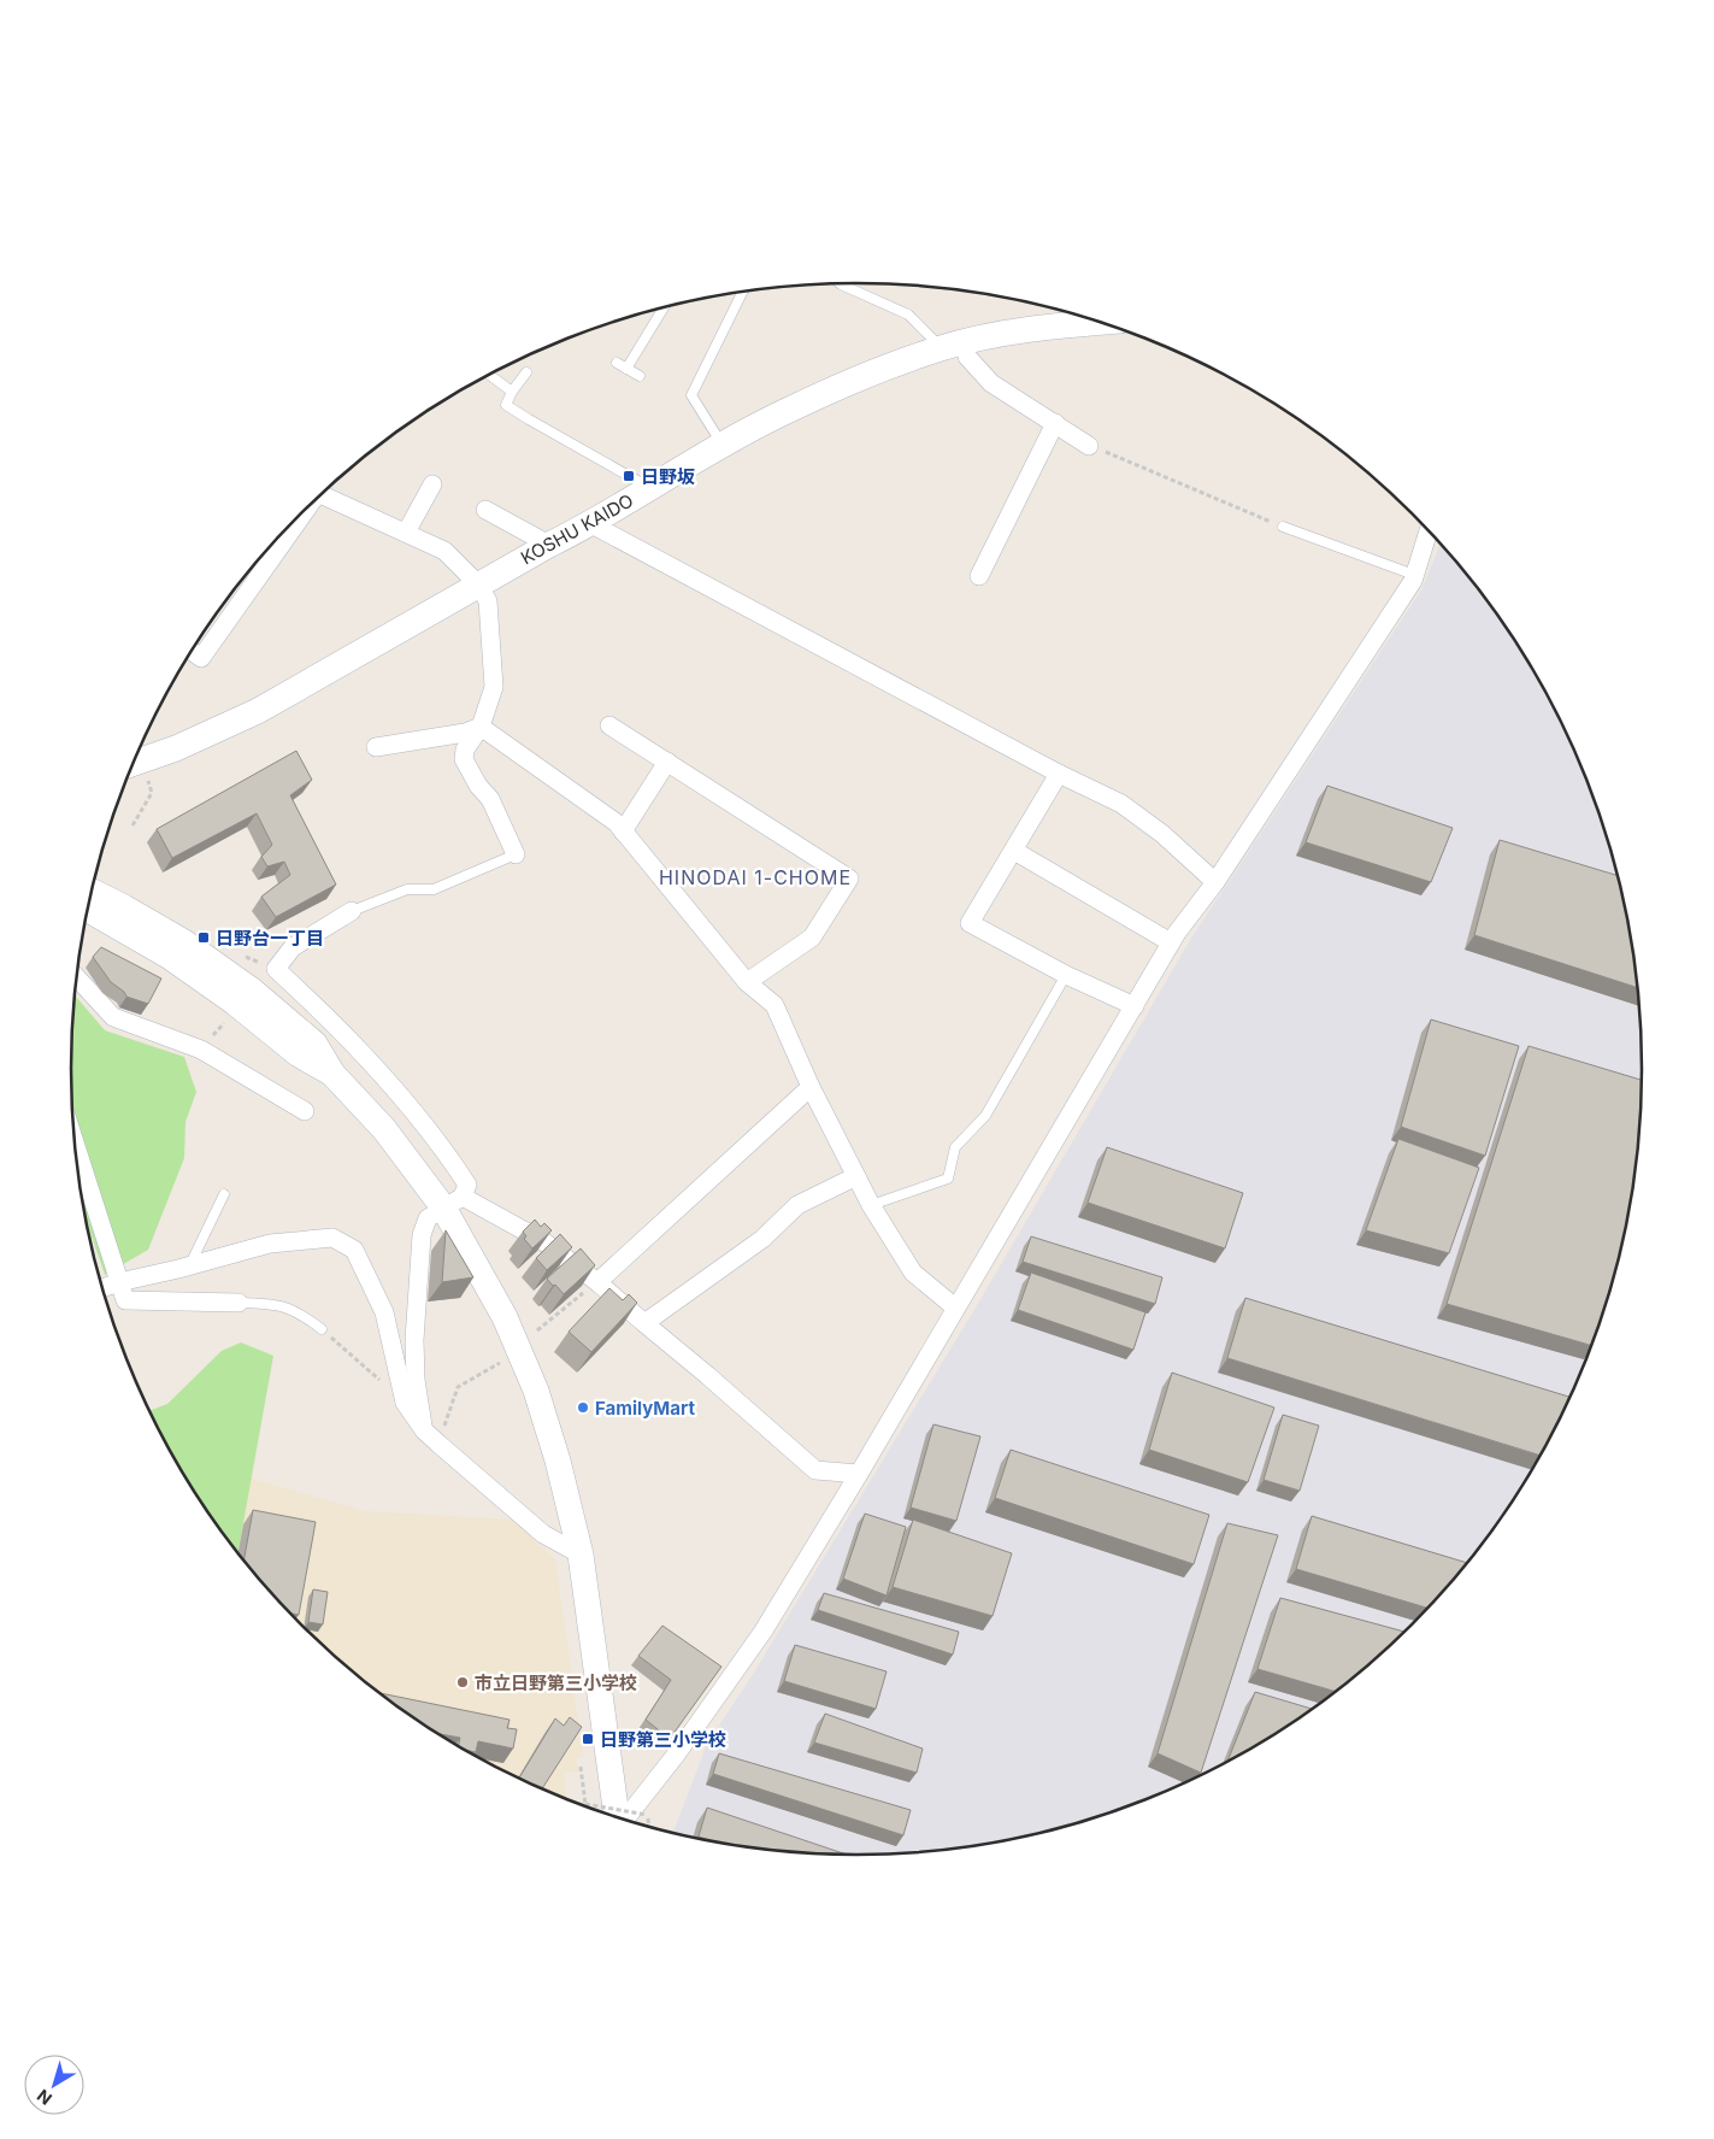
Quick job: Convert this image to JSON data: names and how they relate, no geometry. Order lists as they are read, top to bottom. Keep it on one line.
{"streets":{"street":["KOSHU KAIDO"]},"districts":["HINODAI 1-CHOME"],"places":{"transit":["日野坂","日野台一丁目","日野第三小学校"],"other":["FamilyMart","市立日野第三小学校"]},"north":"bottom left"}
